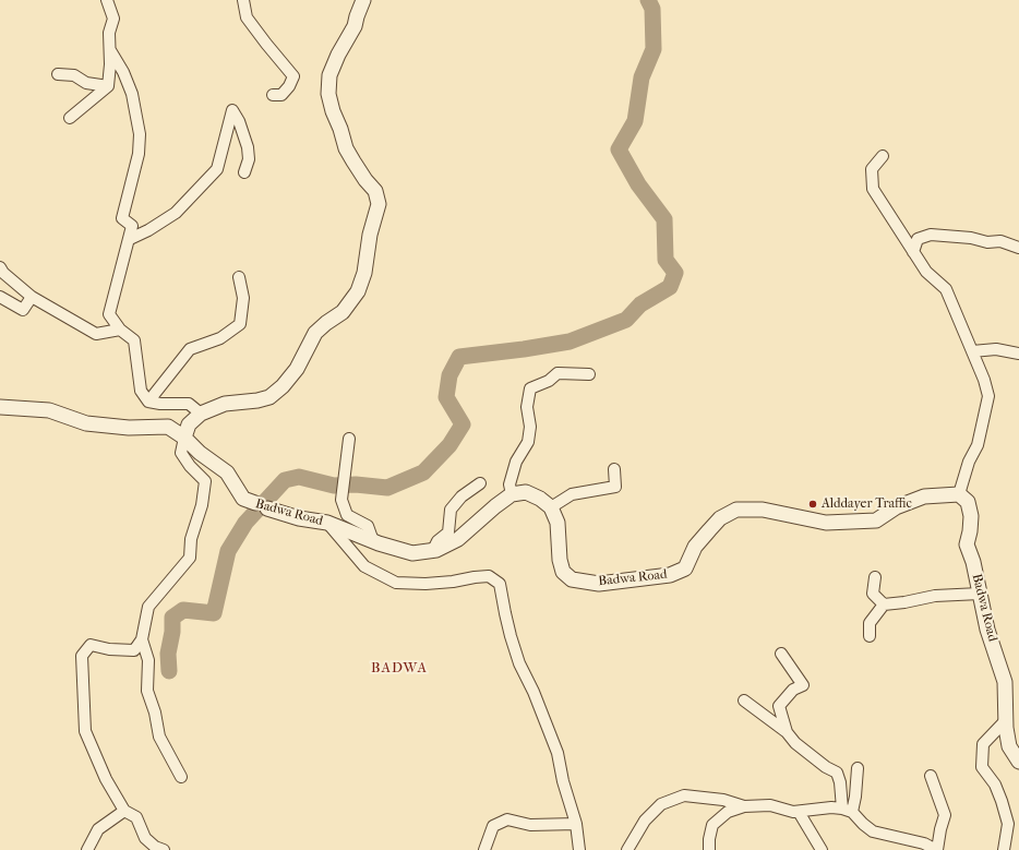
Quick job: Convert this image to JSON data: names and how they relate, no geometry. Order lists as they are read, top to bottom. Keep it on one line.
{"streets":{"street":["Badwa Road"]},"districts":["BADWA"],"places":["Alddayer Traffic"]}
